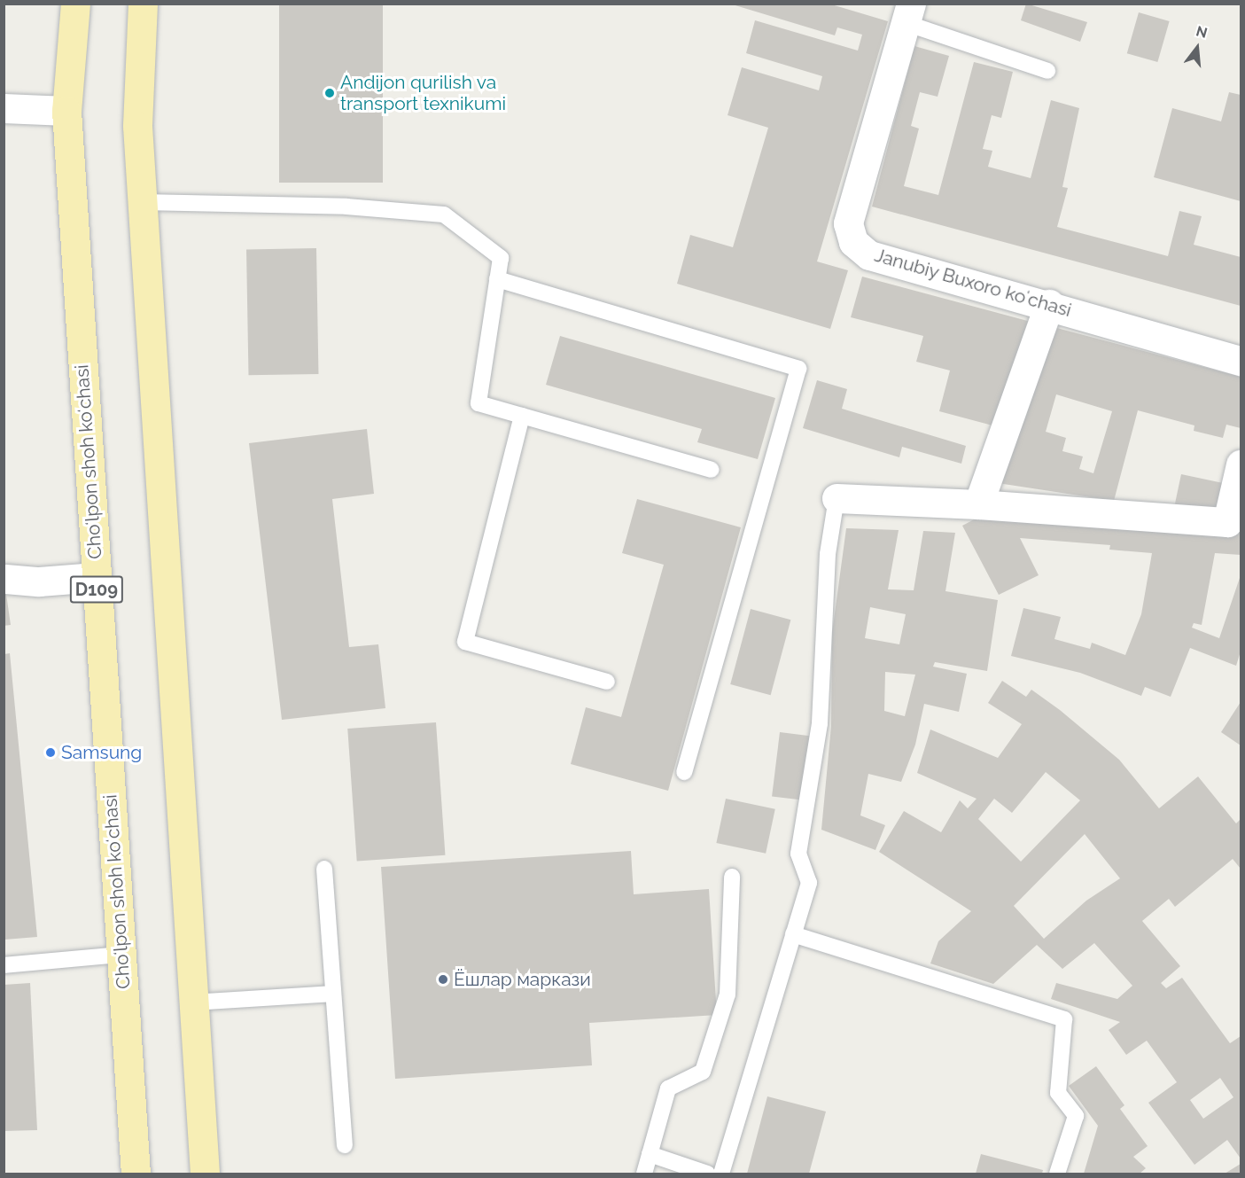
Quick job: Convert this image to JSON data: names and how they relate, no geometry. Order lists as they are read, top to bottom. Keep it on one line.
{"streets":{"main road":["Choʻlpon shoh koʻchasi","D109"],"street":["Janubiy Buxoro koʻchasi"]},"places":["Andijon qurilish va transport texnikumi","Samsung","Ёшлар маркази"],"north":"top"}
